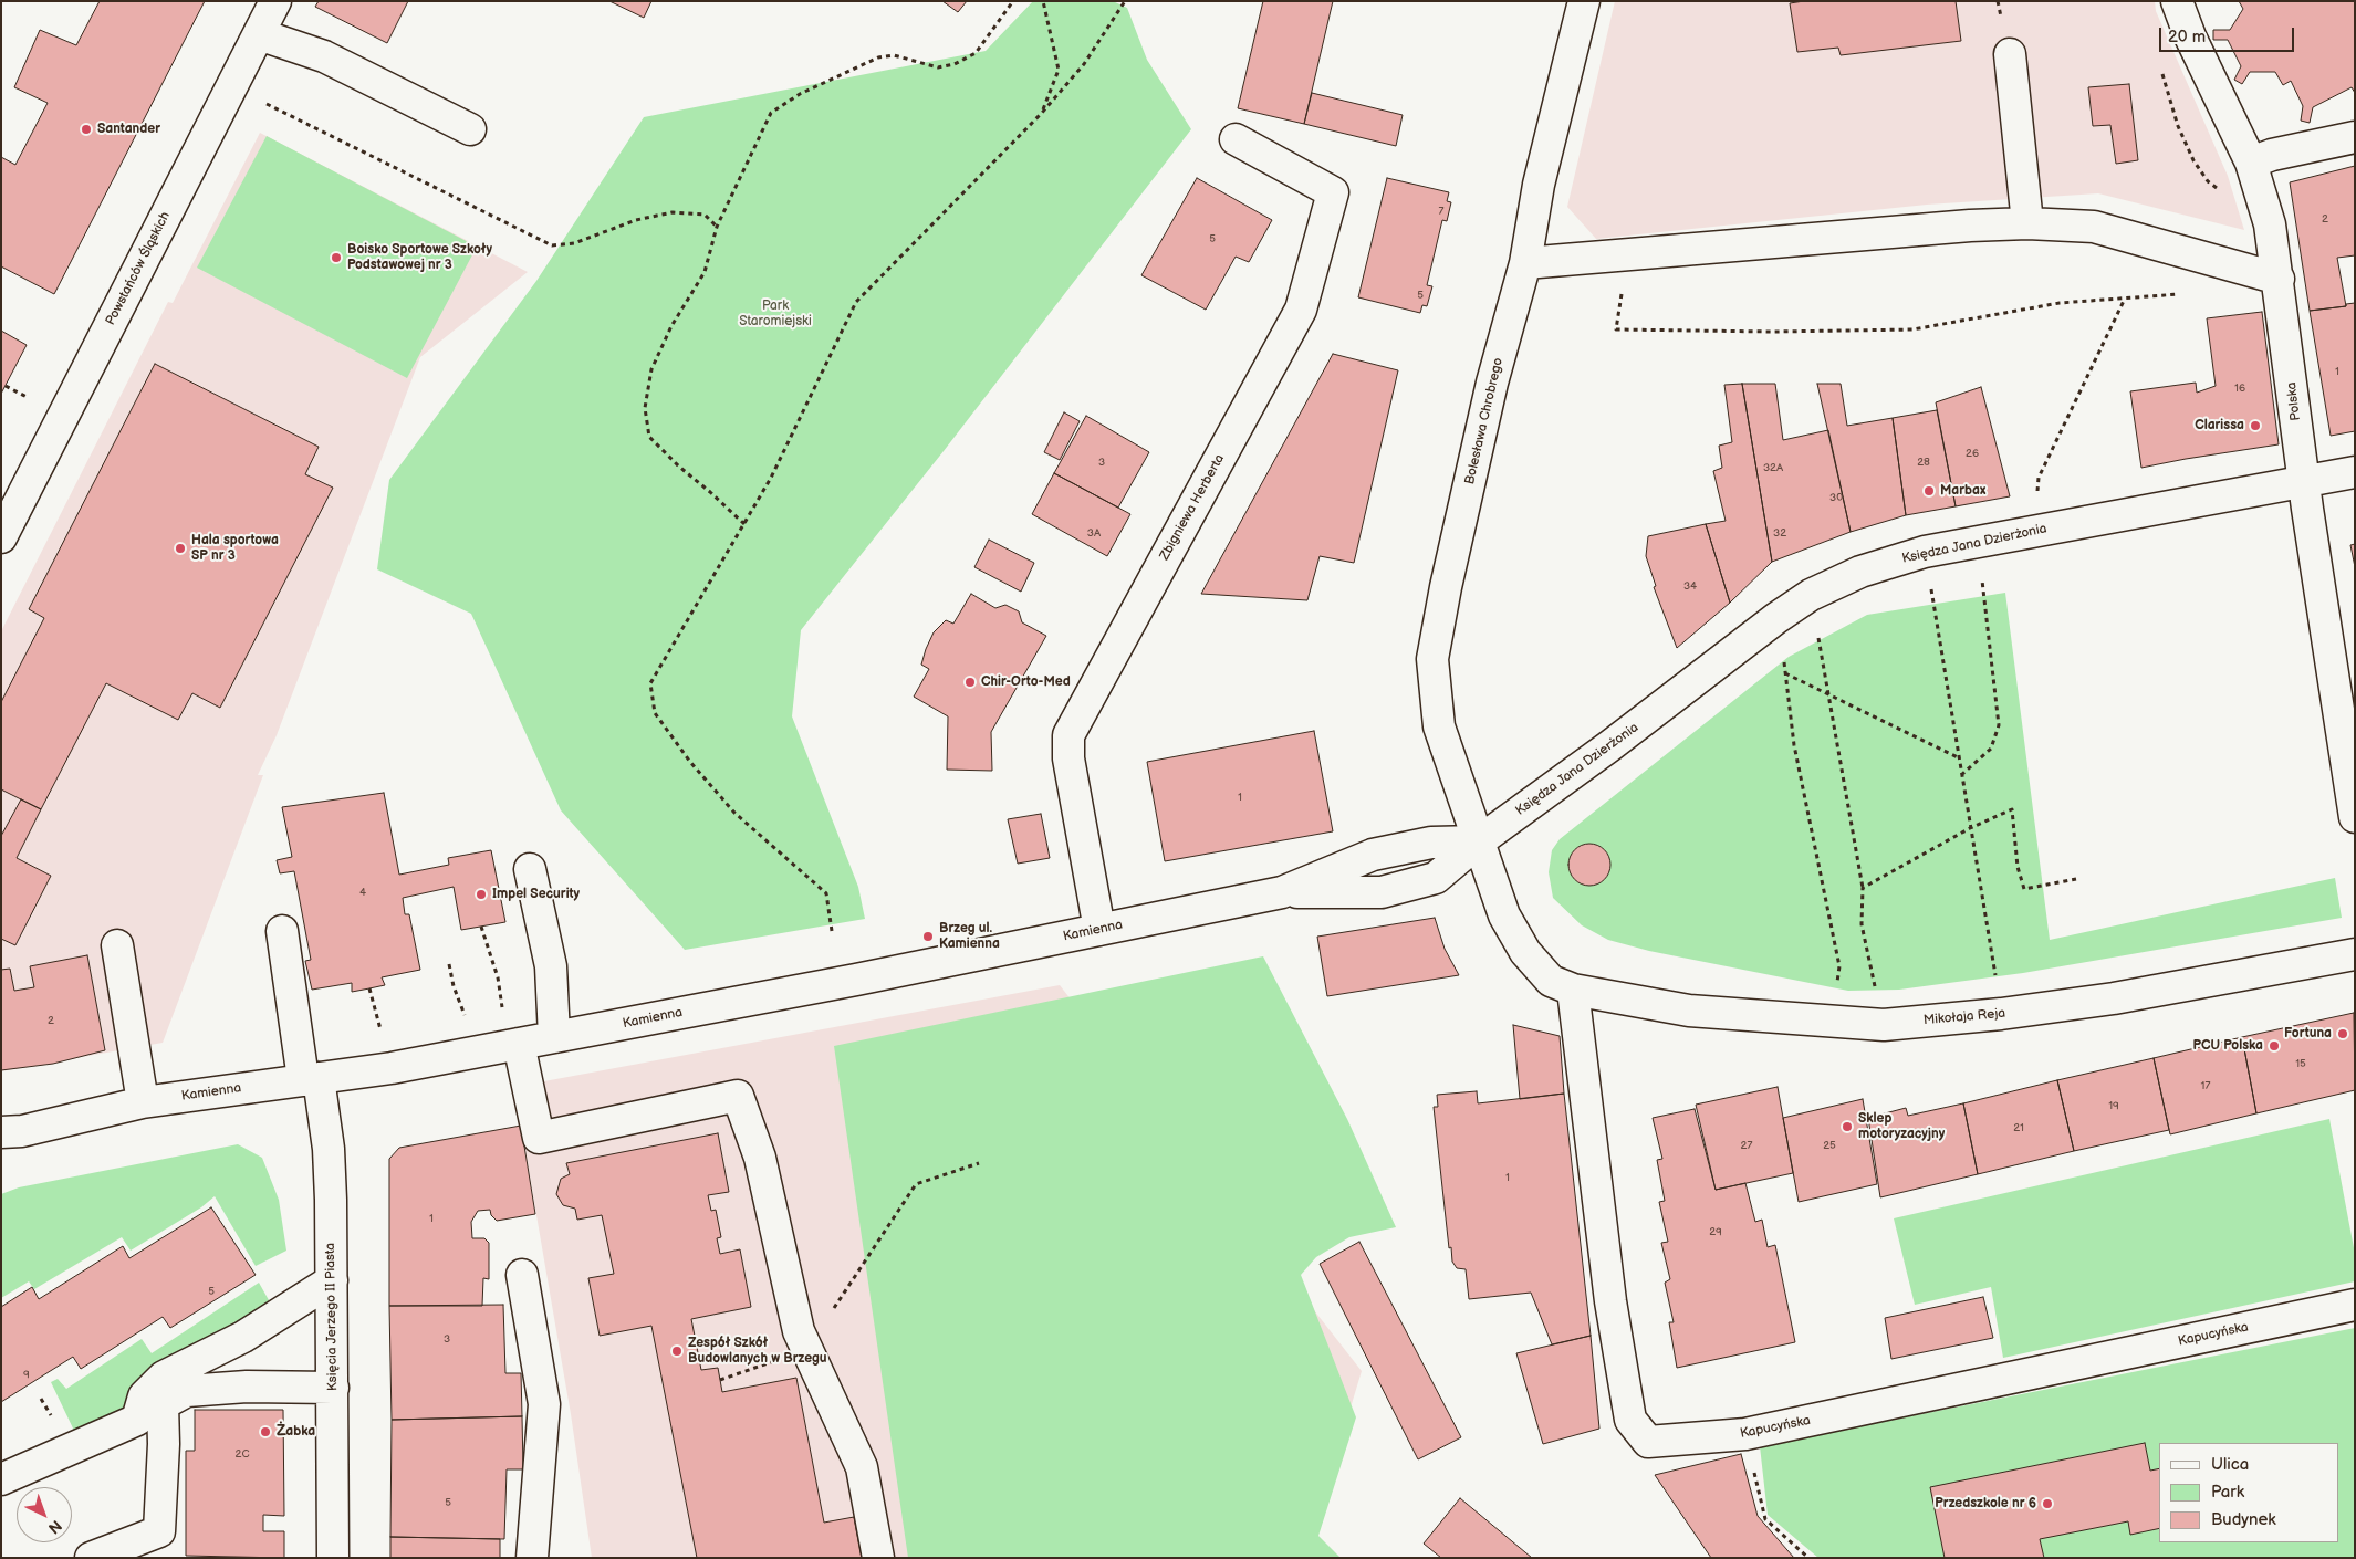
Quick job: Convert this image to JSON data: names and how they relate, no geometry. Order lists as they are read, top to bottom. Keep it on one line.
{"streets":{"street":["Powstańców Śląskich","Polska","Bolesława Chrobrego","Zbigniewa Herberta","Księdza Jana Dzierżonia","Kamienna","Mikołaja Reja","Księcia Jerzego II Piasta","Kapucyńska"]},"crossings":[["Polska","Księdza Jana Dzierżonia"],["Bolesława Chrobrego","Księdza Jana Dzierżonia"],["Bolesława Chrobrego","Kamienna"],["Bolesława Chrobrego","Mikołaja Reja"],["Bolesława Chrobrego","Kapucyńska"],["Zbigniewa Herberta","Kamienna"],["Księdza Jana Dzierżonia","Kamienna"],["Kamienna","Księcia Jerzego II Piasta"],["Mikołaja Reja","Kapucyńska"]],"parks":["Park Staromiejski"],"places":["Santander","Boisko Sportowe Szkoły Podstawowej nr 3","Clarissa","Marbax","Hala sportowa SP nr 3","Chir-Orto-Med","Impel Security","Brzeg ul. Kamienna","Fortuna","PCU Polska","Sklep motoryzacyjny","Zespół Szkół Budowlanych w Brzegu","Żabka","Przedszkole nr 6"],"house_numbers":["7","2","5","5","1","16","26","3","28","32A","30","3A","32","34","1","4","2","15","17","19","21","27","25","1","1","29","5","3","9","2C","5"],"legend":["Ulica","Park","Budynek"],"scale_bar":"20 m","north":"bottom right"}
